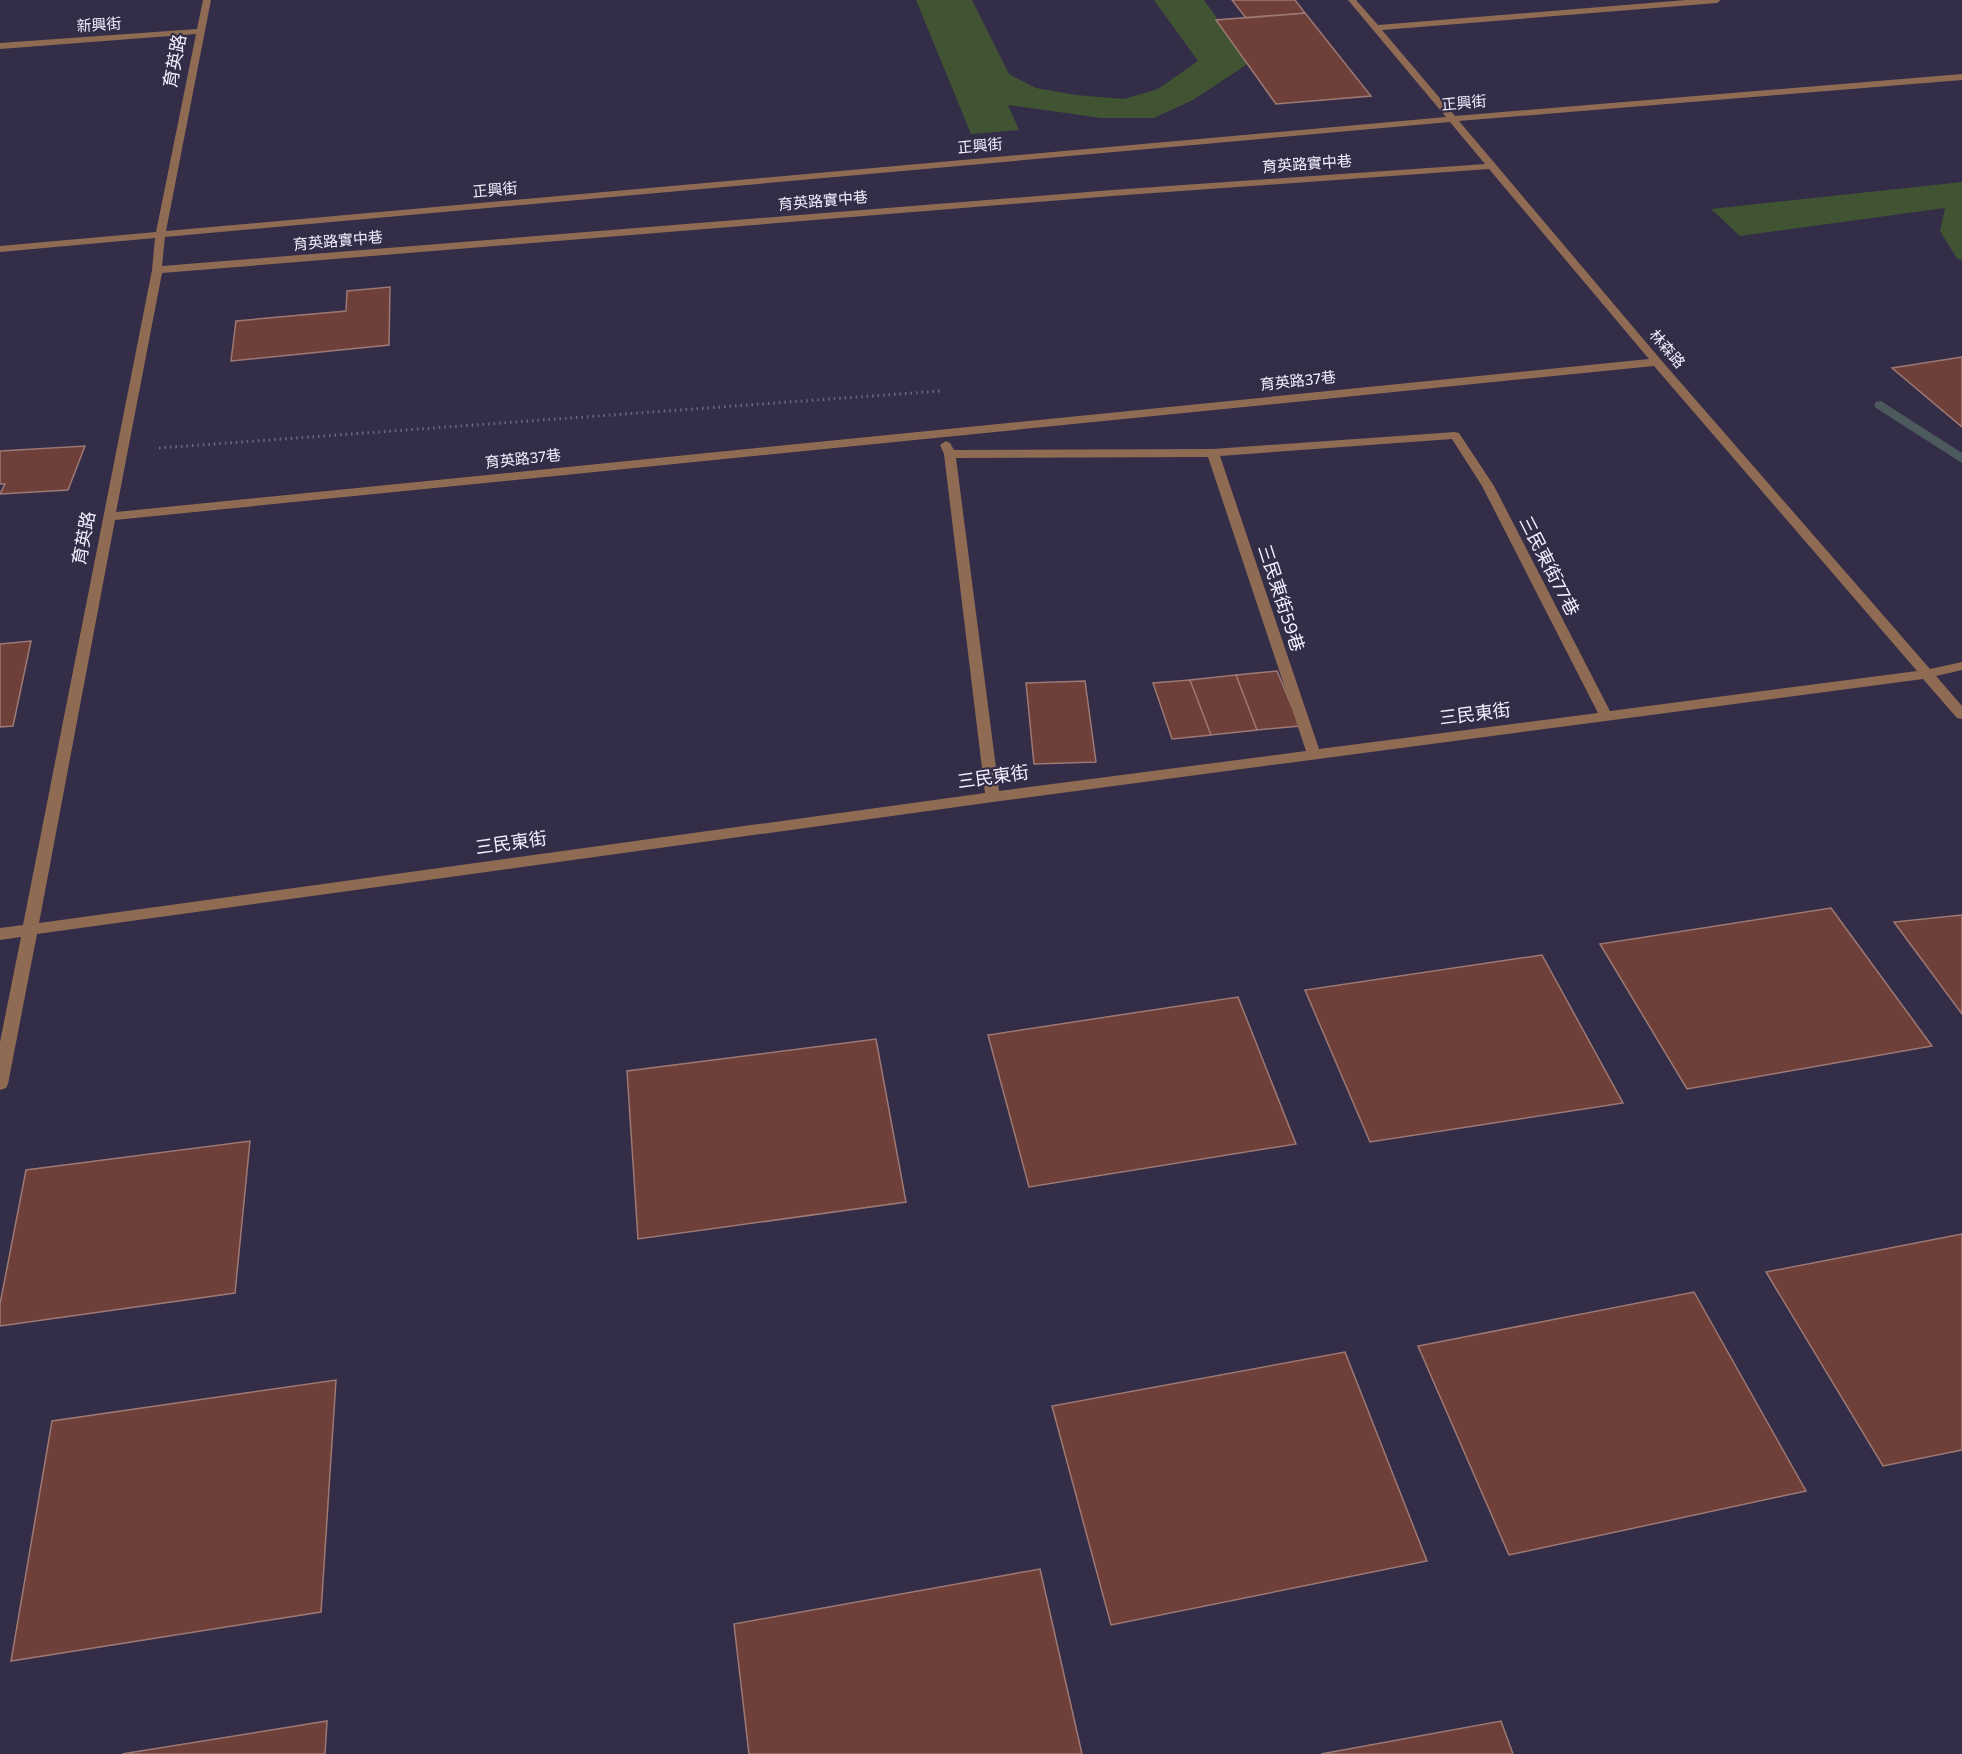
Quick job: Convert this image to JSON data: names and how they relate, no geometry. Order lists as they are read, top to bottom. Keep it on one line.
{"streets":{"street":["新興街","育英路","正興街","育英路實中巷","林森路","育英路37巷","三民東街77巷","三民東街59巷","三民東街"]},"crossings":[["新興街","育英路"],["育英路","正興街"],["育英路","育英路實中巷"],["育英路","育英路37巷"],["育英路","三民東街"],["正興街","林森路"],["育英路實中巷","林森路"],["林森路","育英路37巷"],["林森路","三民東街"],["三民東街77巷","三民東街59巷"],["三民東街77巷","三民東街"],["三民東街59巷","三民東街"]]}
